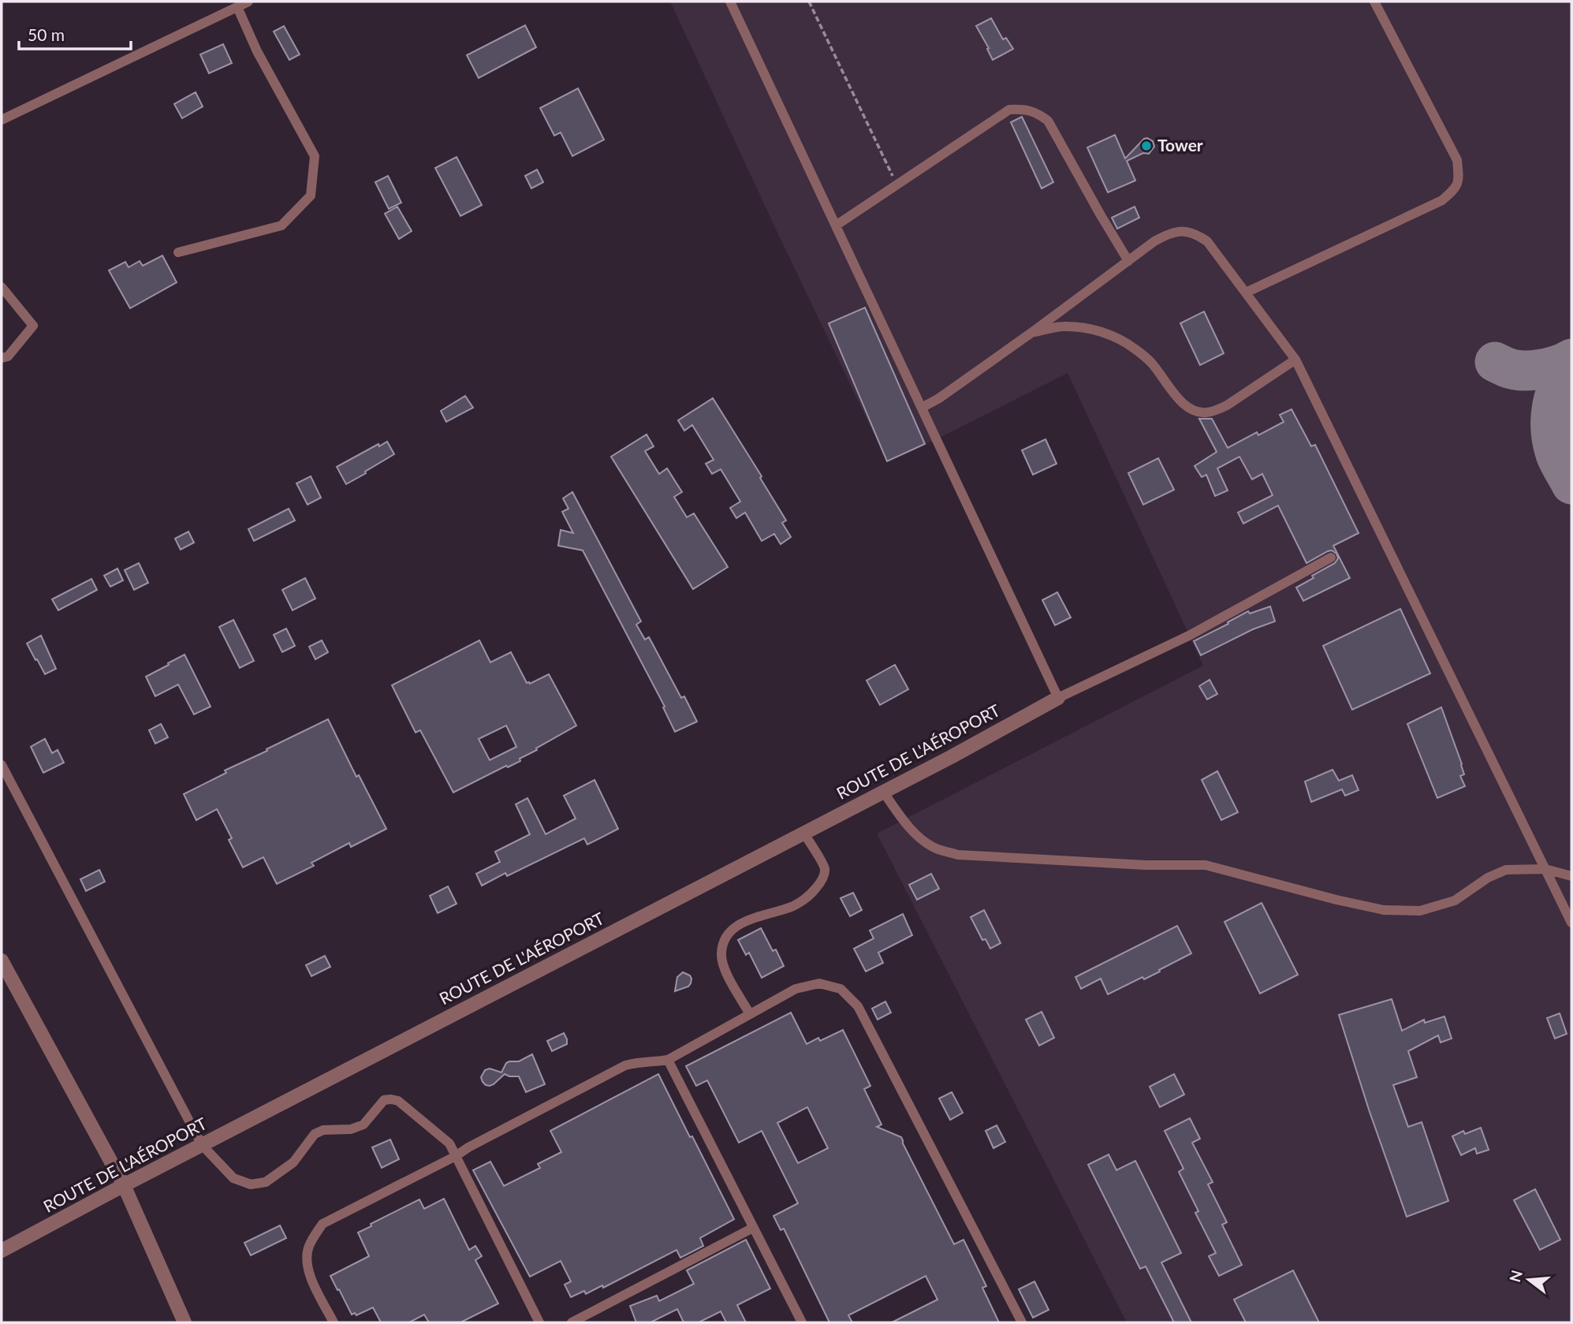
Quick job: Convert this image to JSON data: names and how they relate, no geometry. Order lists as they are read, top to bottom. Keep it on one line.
{"streets":{"street":["ROUTE DE L'AÉROPORT"]},"places":["Tower"],"scale_bar":"50 m","north":"left"}
